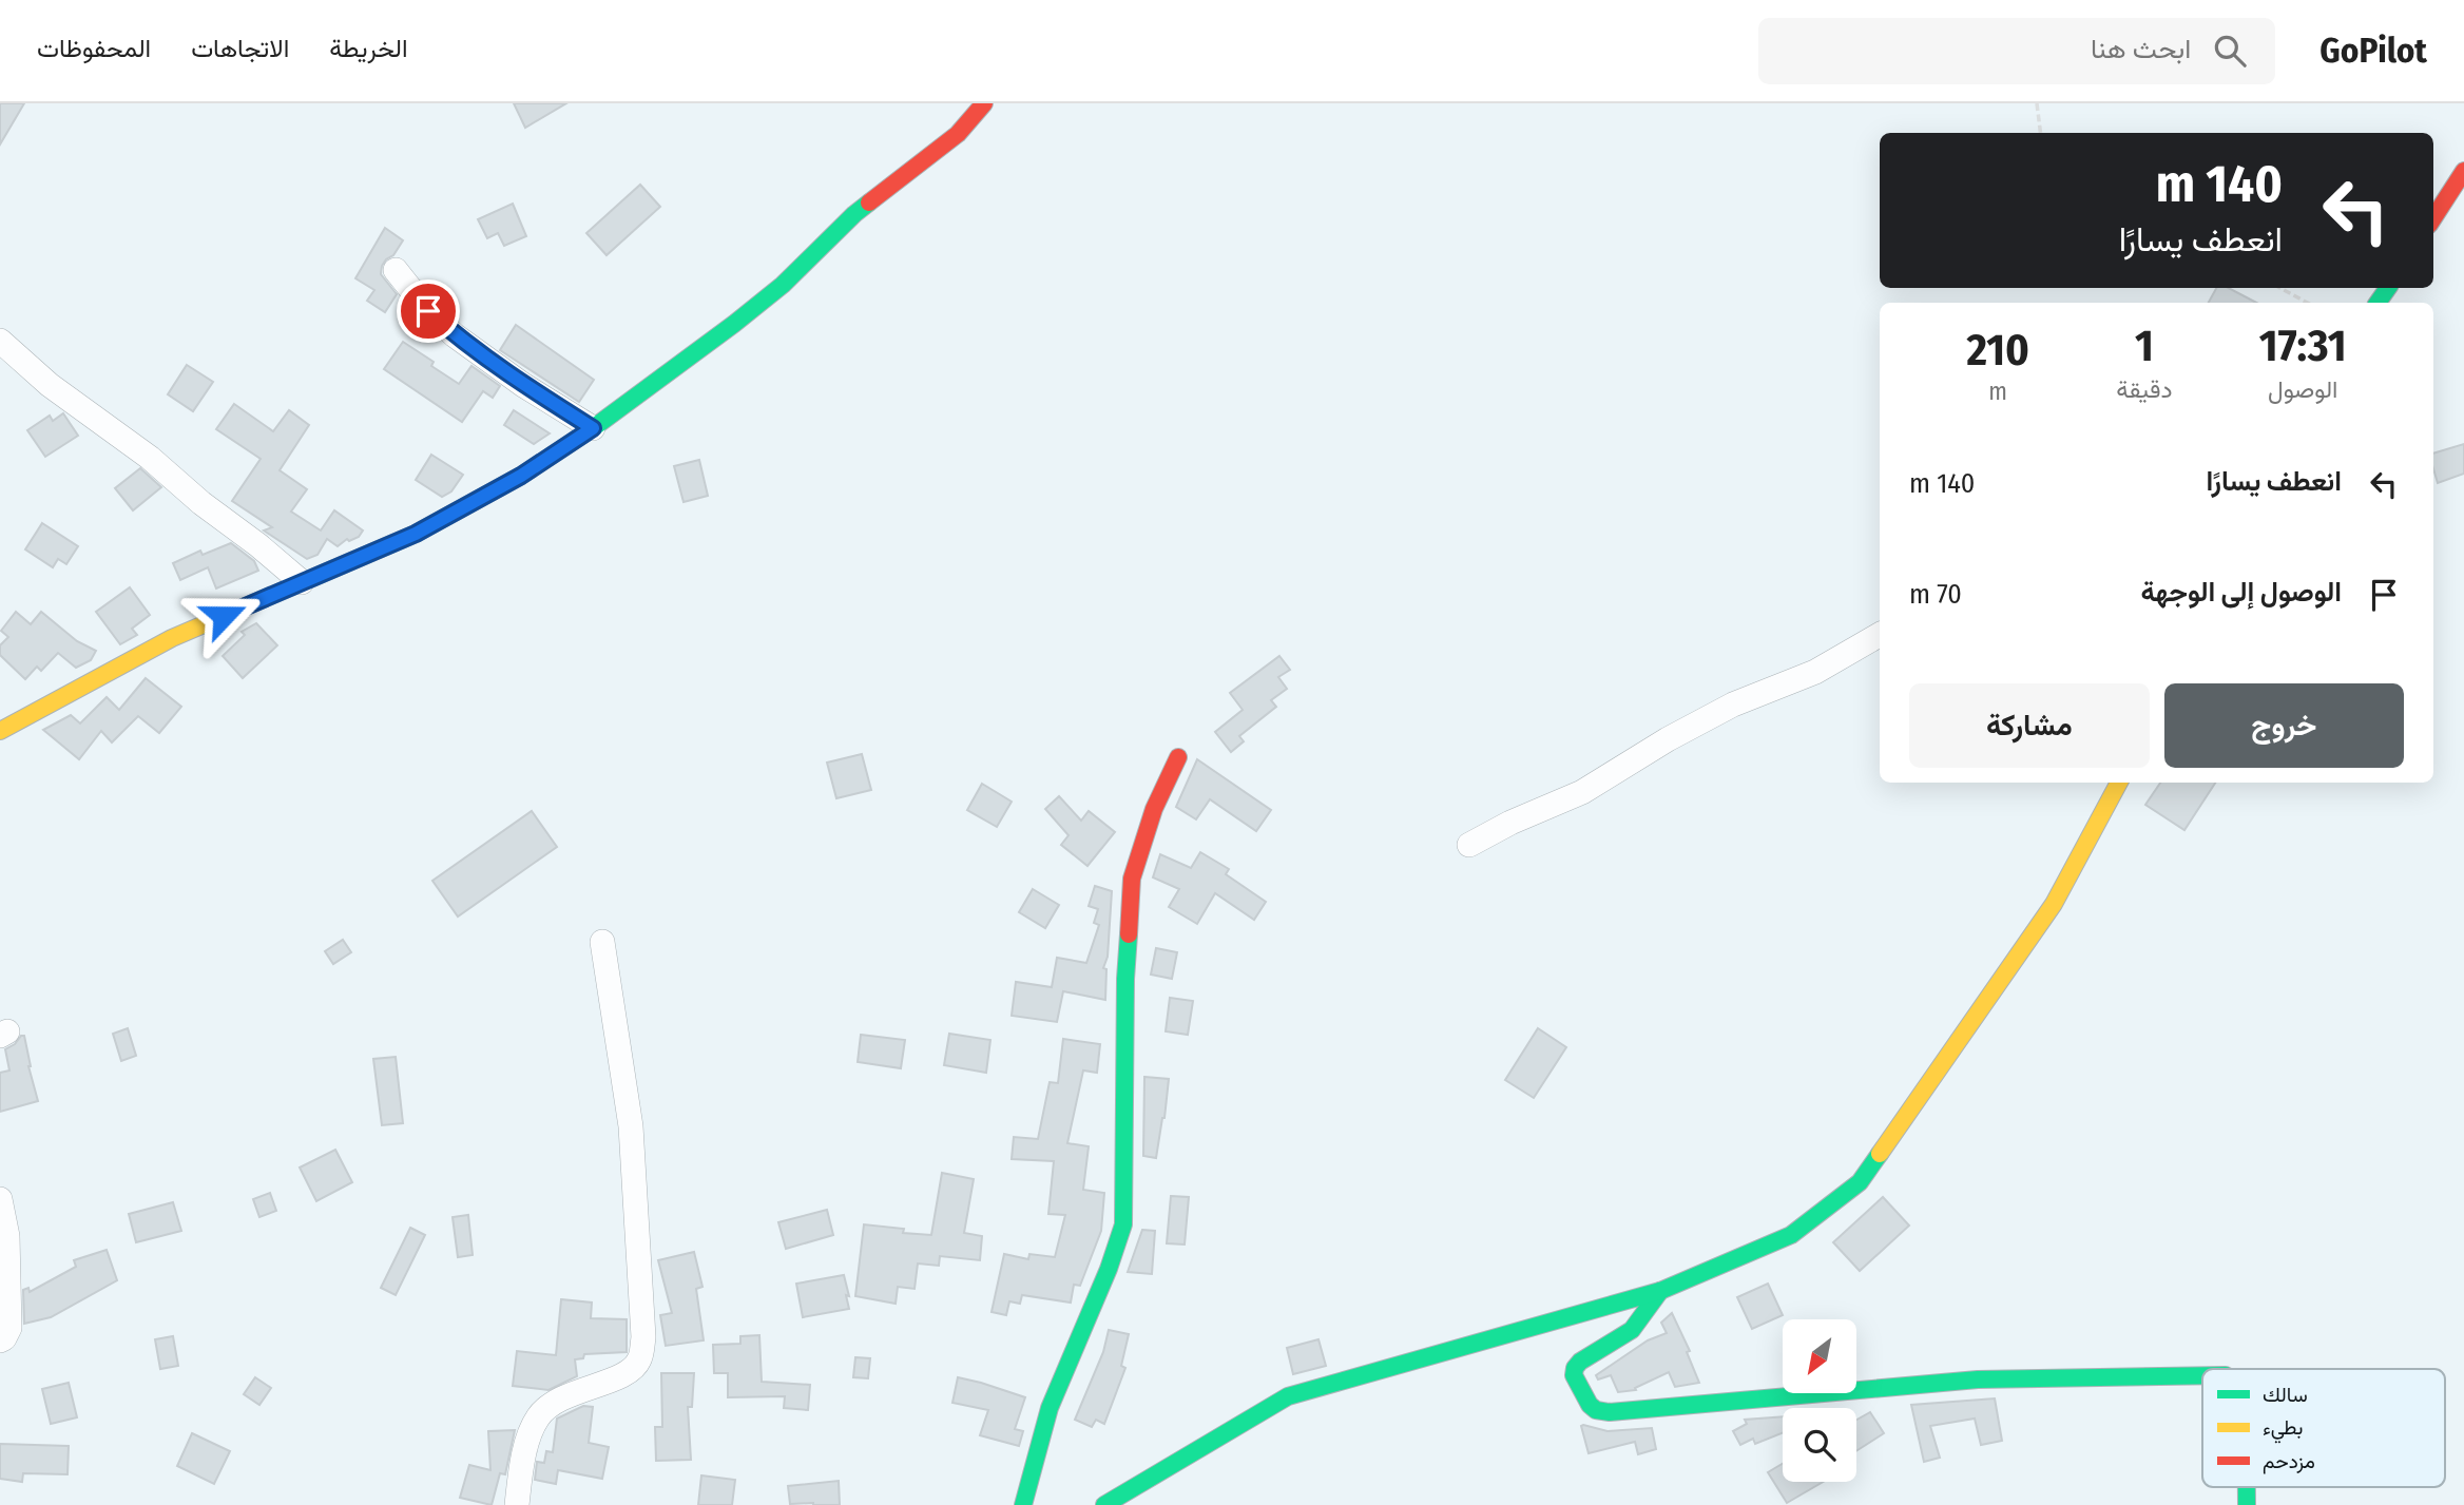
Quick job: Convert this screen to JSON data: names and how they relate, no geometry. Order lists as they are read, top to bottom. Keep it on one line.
{"legend":["سالك","بطيء","مزدحم"],"north":"bottom left","page":{"header":"GoPilot","search":"ابحث هنا","nav":["الخريطة","الاتجاهات","المحفوظات"],"turn":["140 m","انعطف يسارًا"],"eta":["17:31","الوصول","1","دقيقة","210","m"],"list":[{"name":"انعطف يسارًا","value":"140 m"},{"name":"الوصول إلى الوجهة","value":"70 m"}],"buttons":["خروج","مشاركة"]}}
